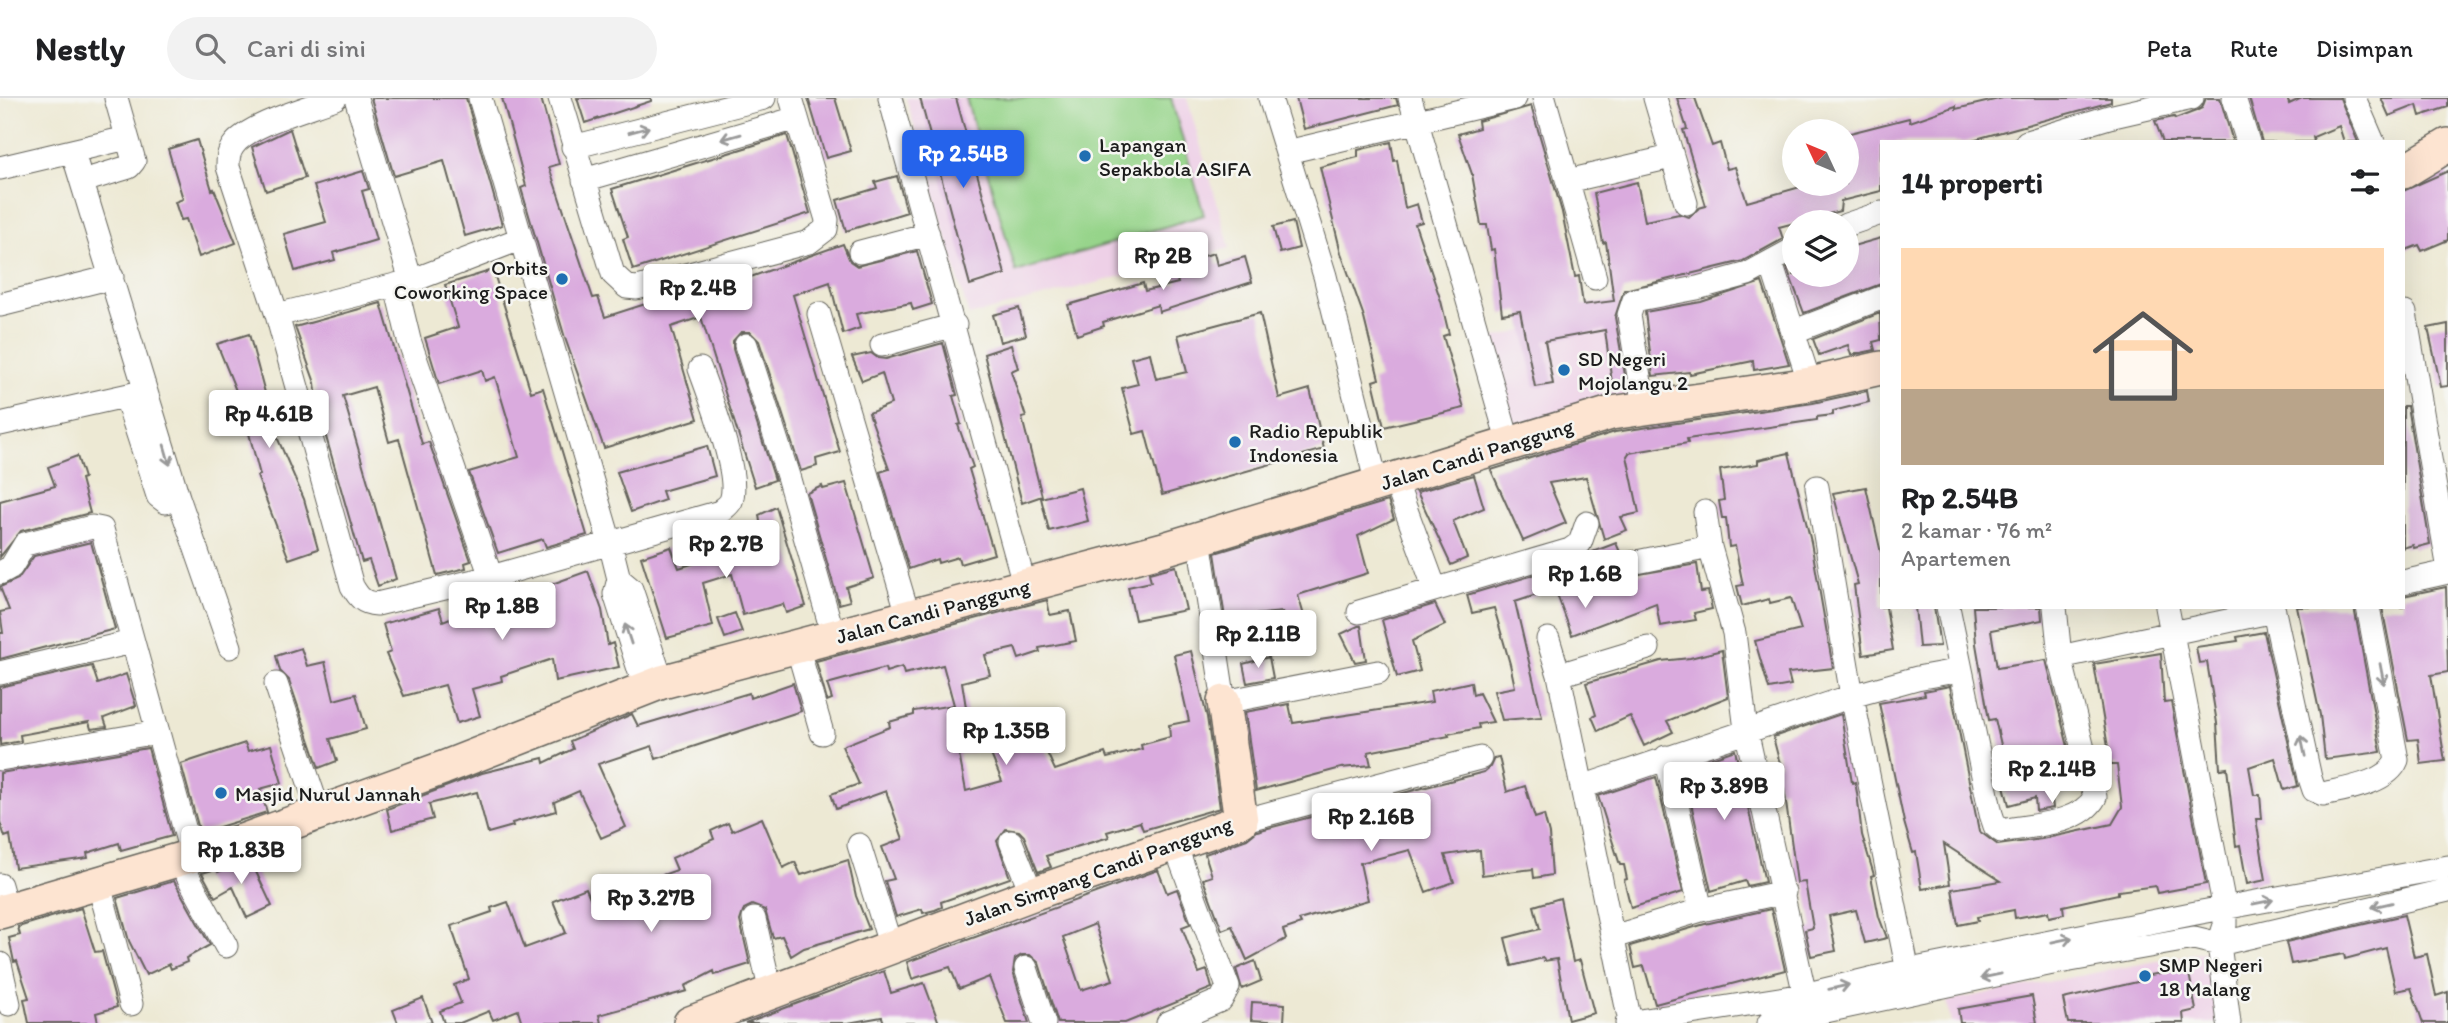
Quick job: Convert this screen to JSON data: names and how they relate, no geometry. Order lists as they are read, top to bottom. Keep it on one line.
{"streets":{"main road":["Jalan Candi Panggung","Jalan Simpang Candi Panggung"]},"crossings":[["Jalan Candi Panggung","Jalan Simpang Candi Panggung"]],"places":["Lapangan Sepakbola ASIFA","Orbits Coworking Space","SD Negeri Mojolangu 2","Radio Republik Indonesia","Masjid Nurul Jannah","SMP Negeri 18 Malang"],"north":"top left","page":{"header":"Nestly","search":"Cari di sini","nav":["Peta","Rute","Disimpan"],"price":["Rp 2.54B","Rp 2B","Rp 2.4B","Rp 4.61B","Rp 2.7B","Rp 1.6B","Rp 1.8B","Rp 2.11B","Rp 1.35B","Rp 2.14B","Rp 3.89B","Rp 2.16B","Rp 1.83B","Rp 3.27B"],"heading":"14 properti","list":[{"name":"Rp 2.54B","note":"2 kamar · 76 m² · Apartemen"}]}}
